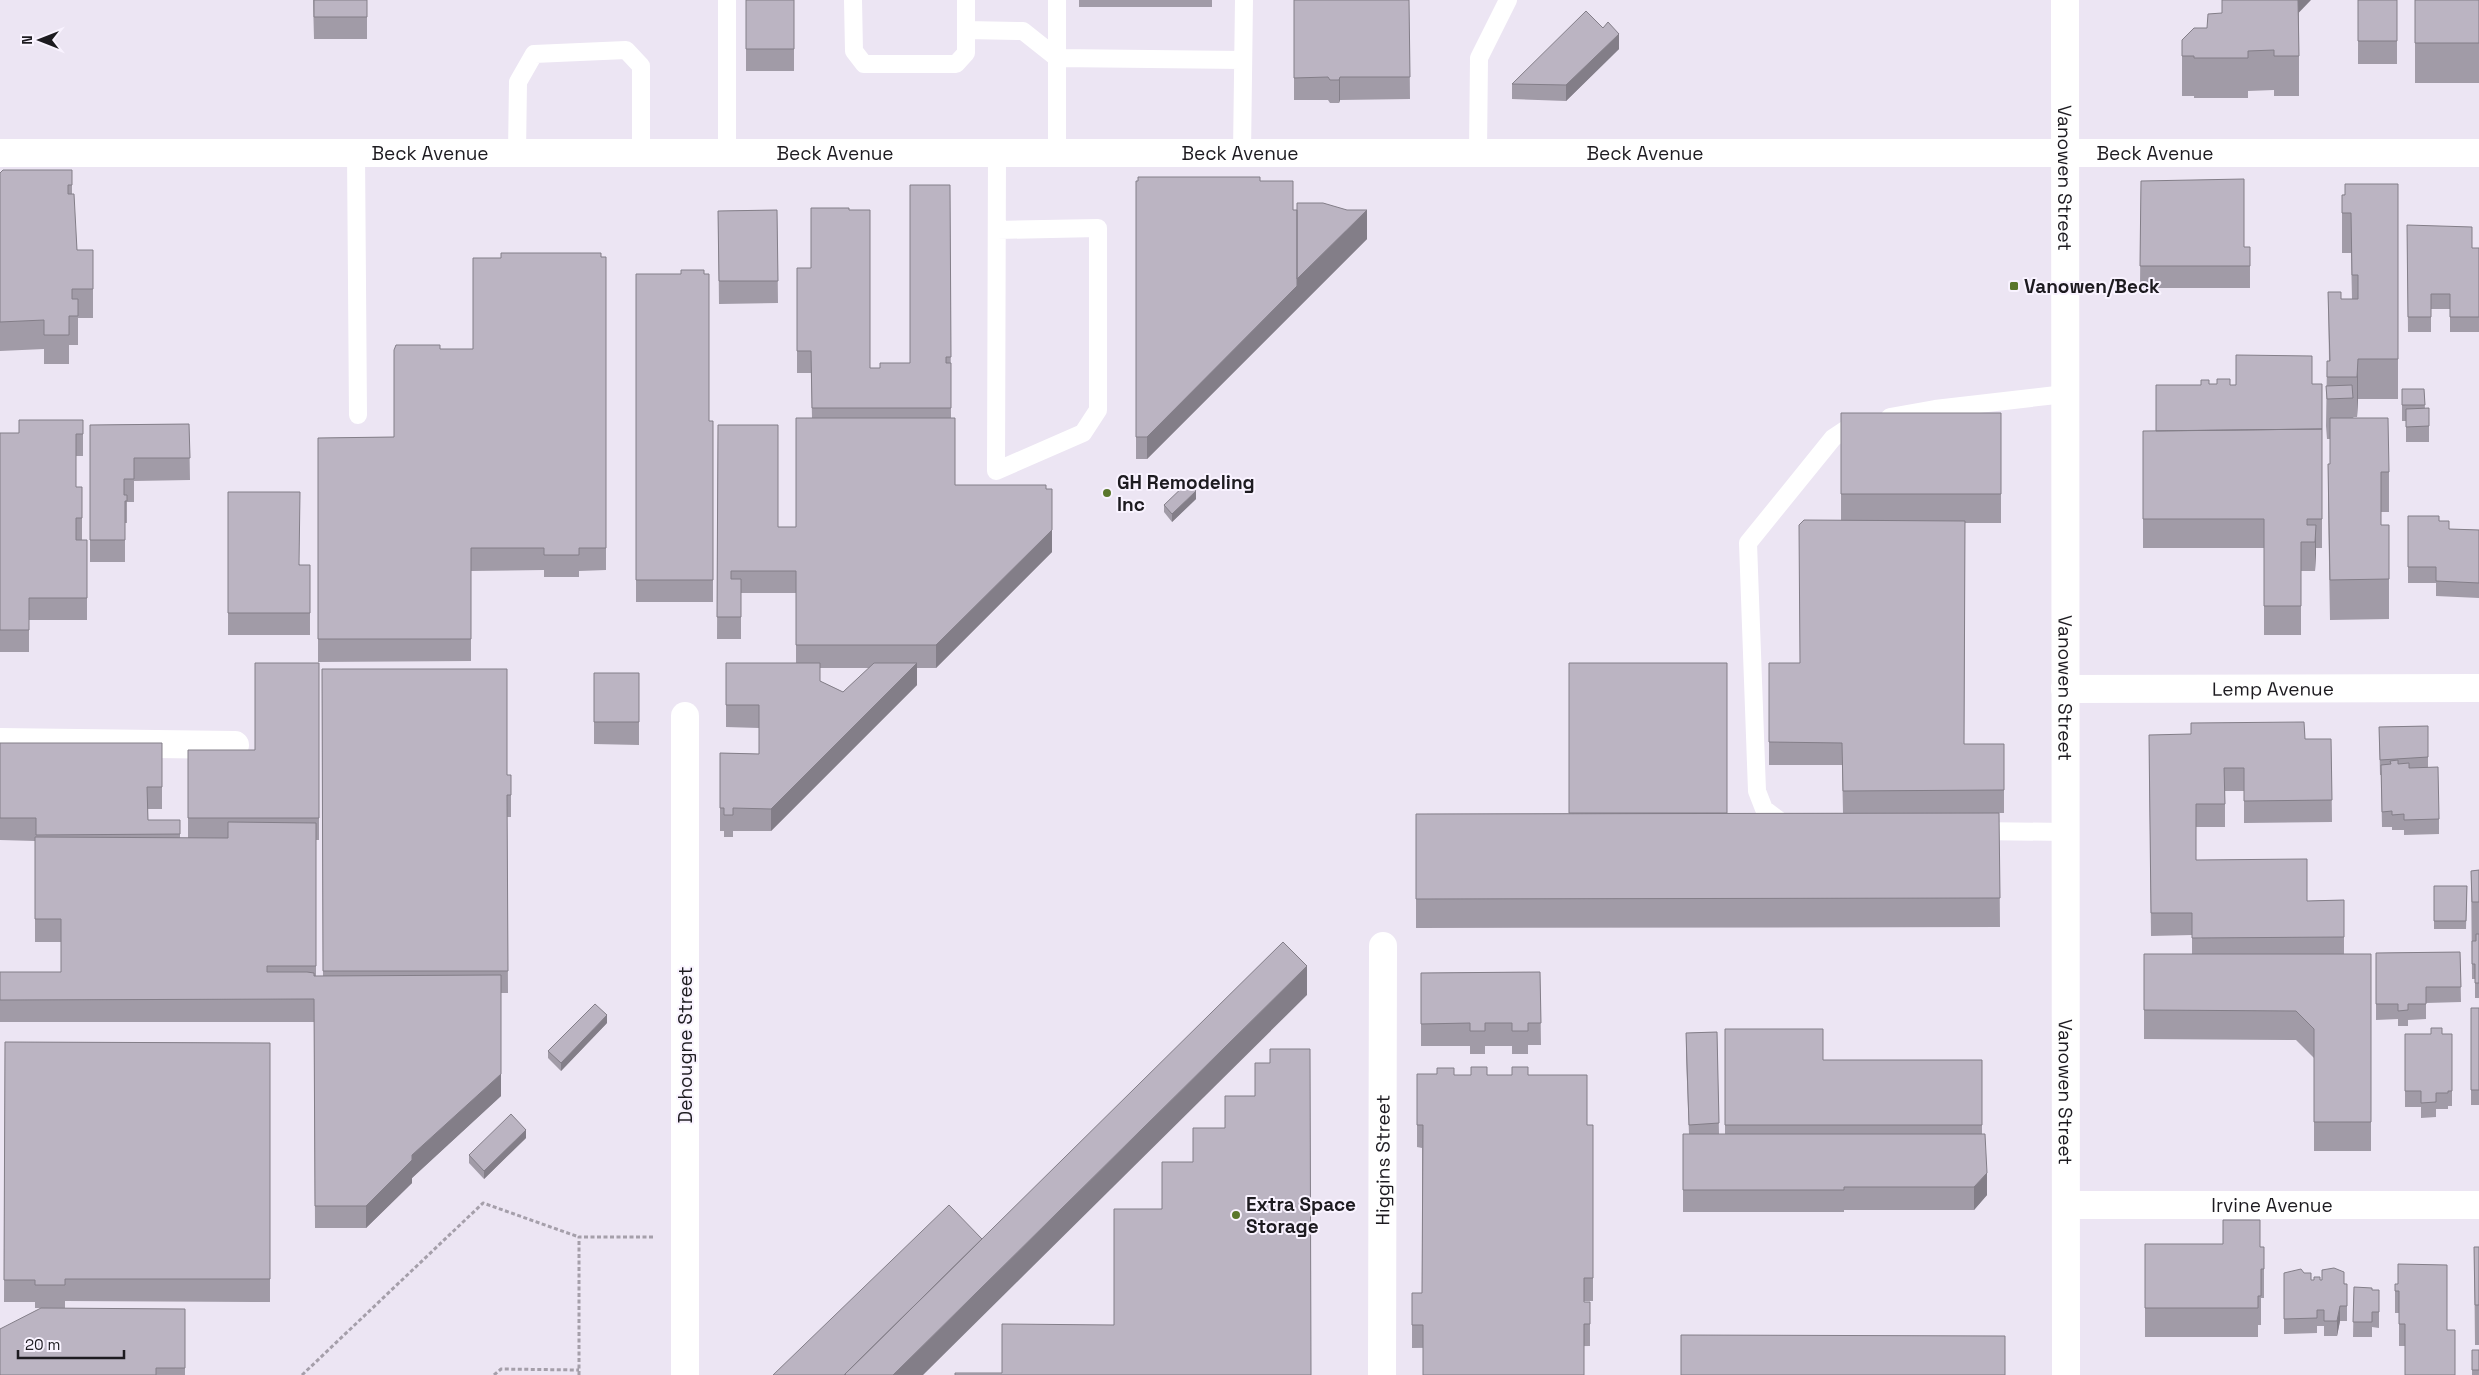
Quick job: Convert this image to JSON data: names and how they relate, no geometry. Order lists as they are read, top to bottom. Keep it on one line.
{"streets":{"street":["Beck Avenue","Vanowen Street","Lemp Avenue","Dehougne Street","Higgins Street","Irvine Avenue"]},"crossings":[["Beck Avenue","Vanowen Street"],["Vanowen Street","Lemp Avenue"],["Vanowen Street","Irvine Avenue"]],"places":{"transit":["Vanowen/Beck"],"other":["GH Remodeling Inc","Extra Space Storage"]},"scale_bar":"20 m","north":"left"}
